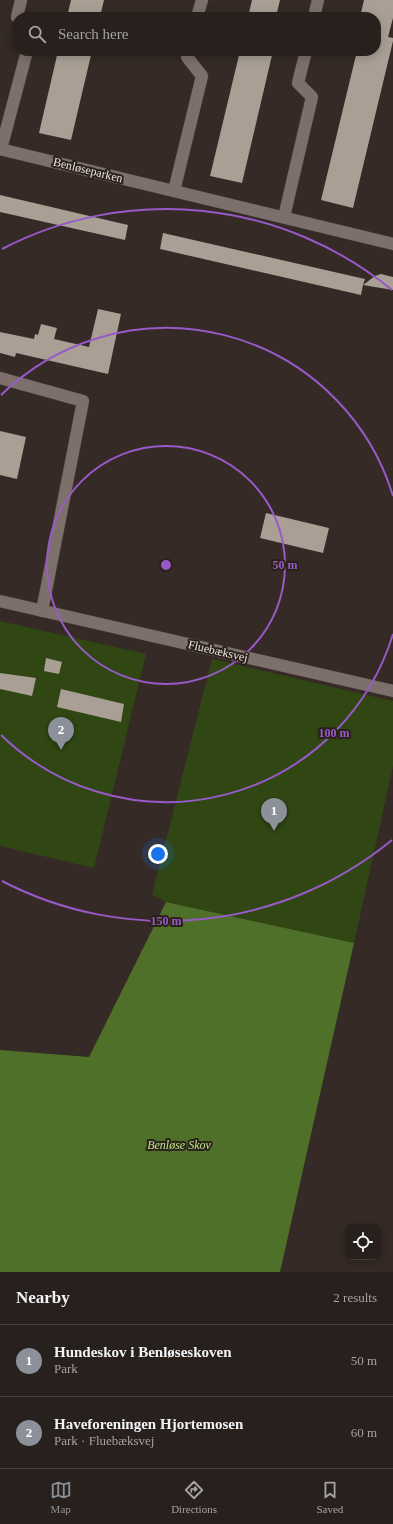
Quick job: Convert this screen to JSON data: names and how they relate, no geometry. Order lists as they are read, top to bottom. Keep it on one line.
{"streets":{"street":["Benløseparken","Fluebæksvej"]},"parks":["Benløse Skov"],"page":{"search":"Search here","pins":["2","1"],"heading":["Nearby","2 results"],"list":[{"mark":"1","name":"Hundeskov i Benløseskoven","note":"Park","value":"50 m"},{"mark":"2","name":"Haveforeningen Hjortemosen","note":"Park · Fluebæksvej","value":"60 m"}],"nav":["Map","Directions","Saved"]},"rings":["50 m","100 m","150 m"]}
